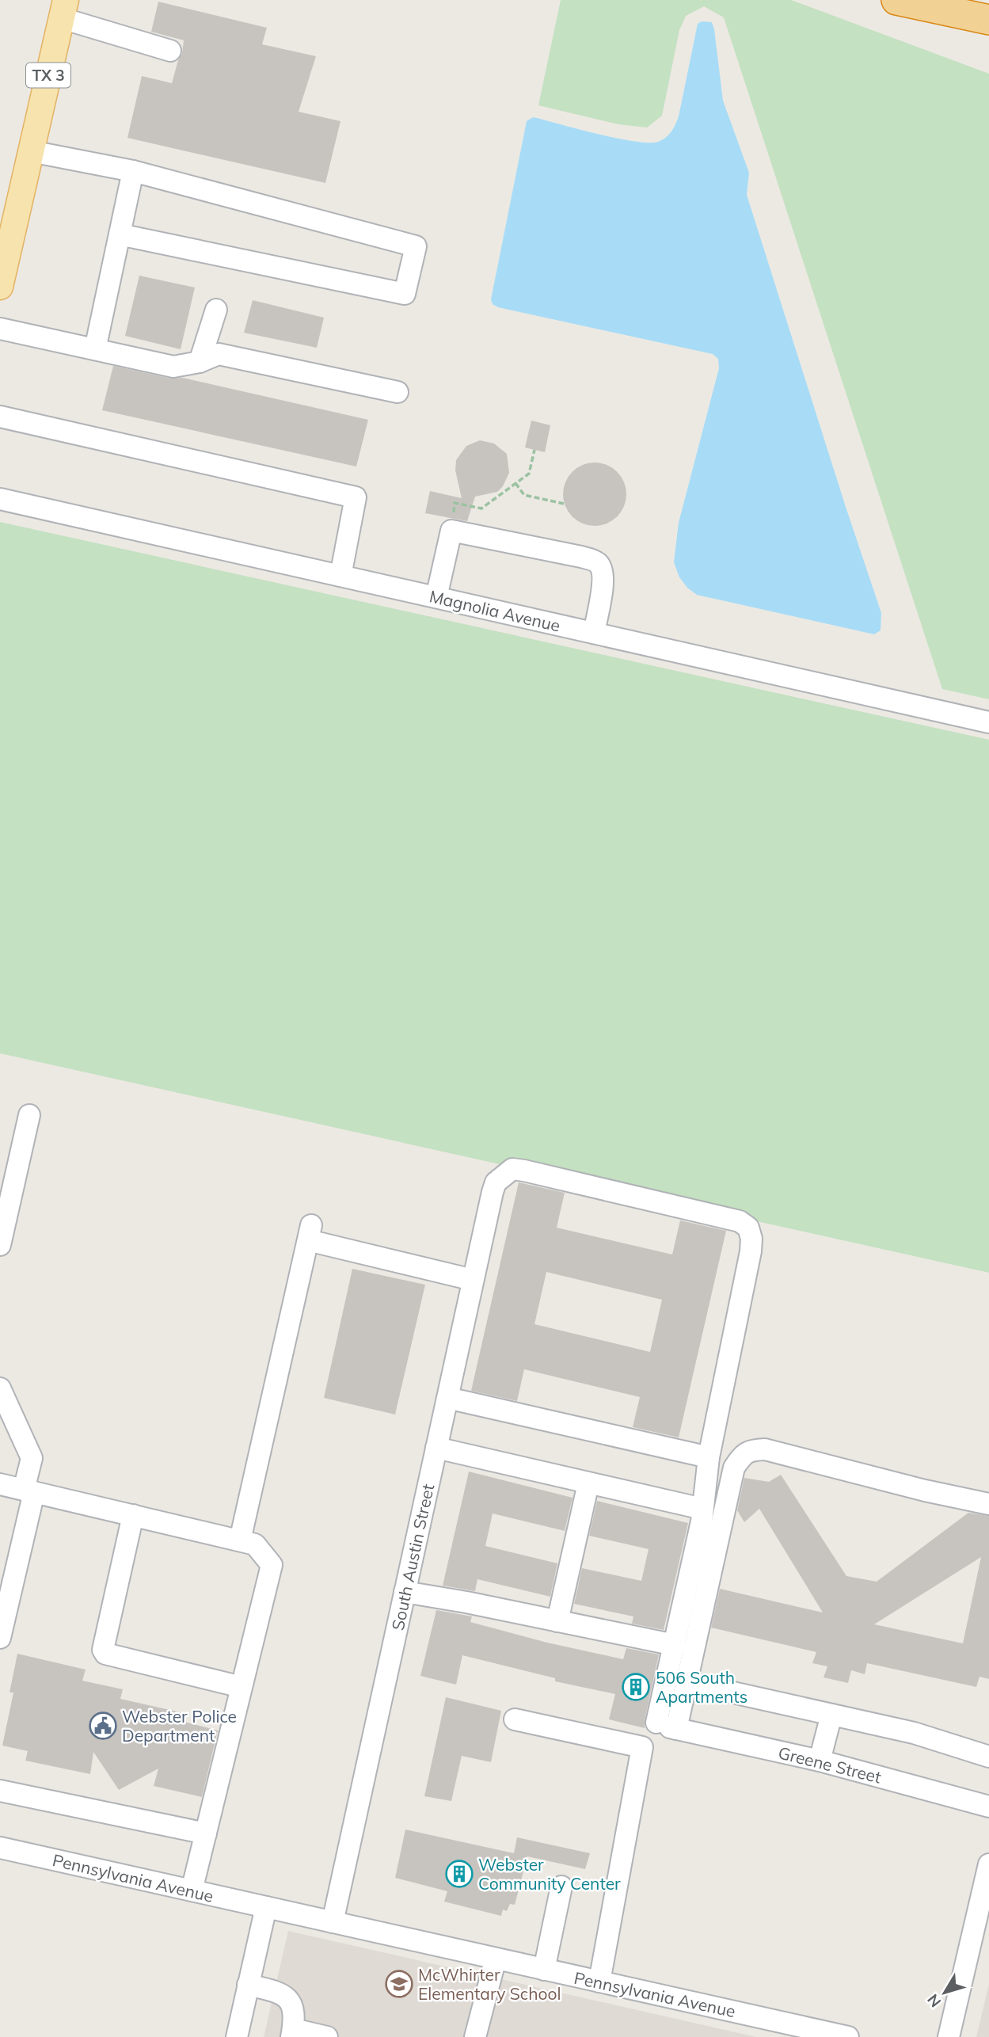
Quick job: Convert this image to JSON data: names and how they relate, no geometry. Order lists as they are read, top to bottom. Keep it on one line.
{"streets":{"main road":["TX 3"],"street":["Magnolia Avenue","South Austin Street","Greene Street","Pennsylvania Avenue"]},"crossings":[["South Austin Street","Pennsylvania Avenue"]],"places":{"building":["506 South Apartments","Webster Community Center"],"public building":["Webster Police Department"],"school or university":["McWhirter Elementary School"]},"north":"bottom left"}
